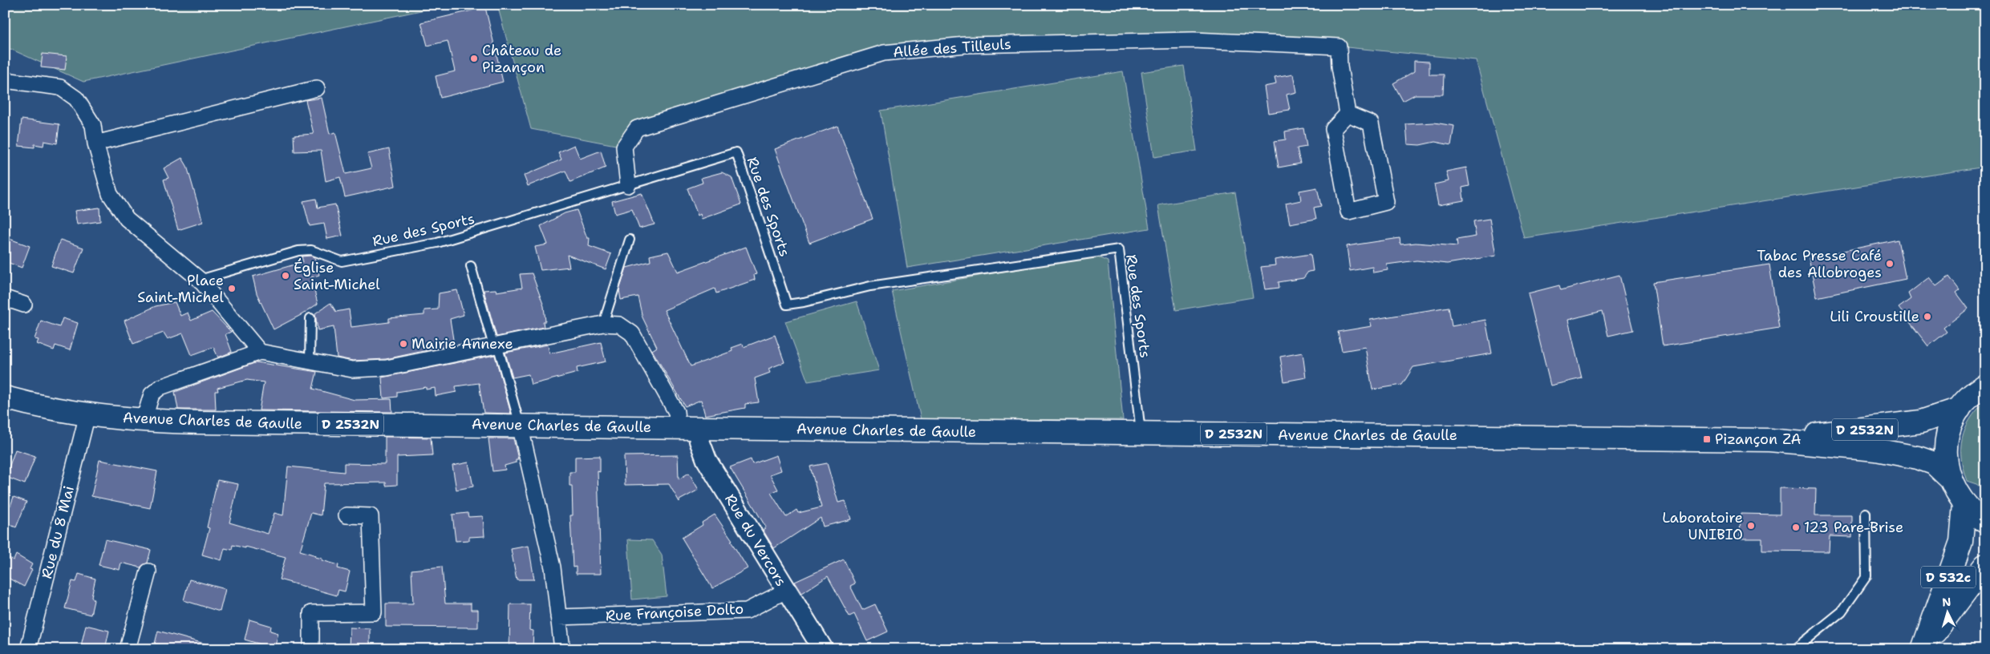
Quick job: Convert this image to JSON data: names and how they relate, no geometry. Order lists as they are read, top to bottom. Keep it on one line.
{"streets":{"main road":["Avenue Charles de Gaulle","D 2532N","D 532c"],"street":["Allée des Tilleuls","Rue du 8 Mai","Rue du Vercors","Rue Françoise Dolto"],"lane":["Rue des Sports"]},"crossings":[["Allée des Tilleuls","Rue des Sports"],["Rue des Sports","Avenue Charles de Gaulle"],["Avenue Charles de Gaulle","Rue du 8 Mai"],["Avenue Charles de Gaulle","Rue du Vercors"],["Rue du Vercors","Rue Françoise Dolto"]],"places":{"other":["Château de Pizançon","Tabac Presse Café des Allobroges","Église Saint-Michel","Place Saint-Michel","Lili Croustille","Mairie Annexe","Laboratoire UNIBIO","123 Pare-Brise"],"transit":["Pizançon ZA"]},"north":"top"}
